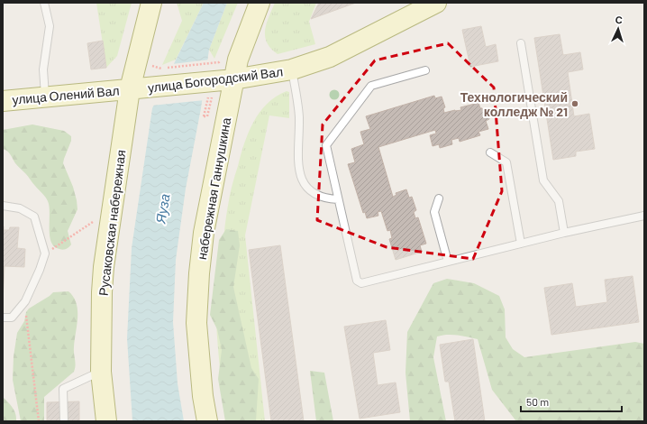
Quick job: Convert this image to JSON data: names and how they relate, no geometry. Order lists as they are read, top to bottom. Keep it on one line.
{"streets":{"main road":["улица Богородский Вал","улица Олений Вал","набережная Ганнушкина","Русаковская набережная"]},"crossings":[["улица Богородский Вал","улица Олений Вал"],["улица Богородский Вал","набережная Ганнушкина"],["улица Богородский Вал","Русаковская набережная"],["улица Олений Вал","Русаковская набережная"]],"water":["Яуза"],"places":["Технологический колледж № 21"],"scale_bar":"50 m","north":"top"}
